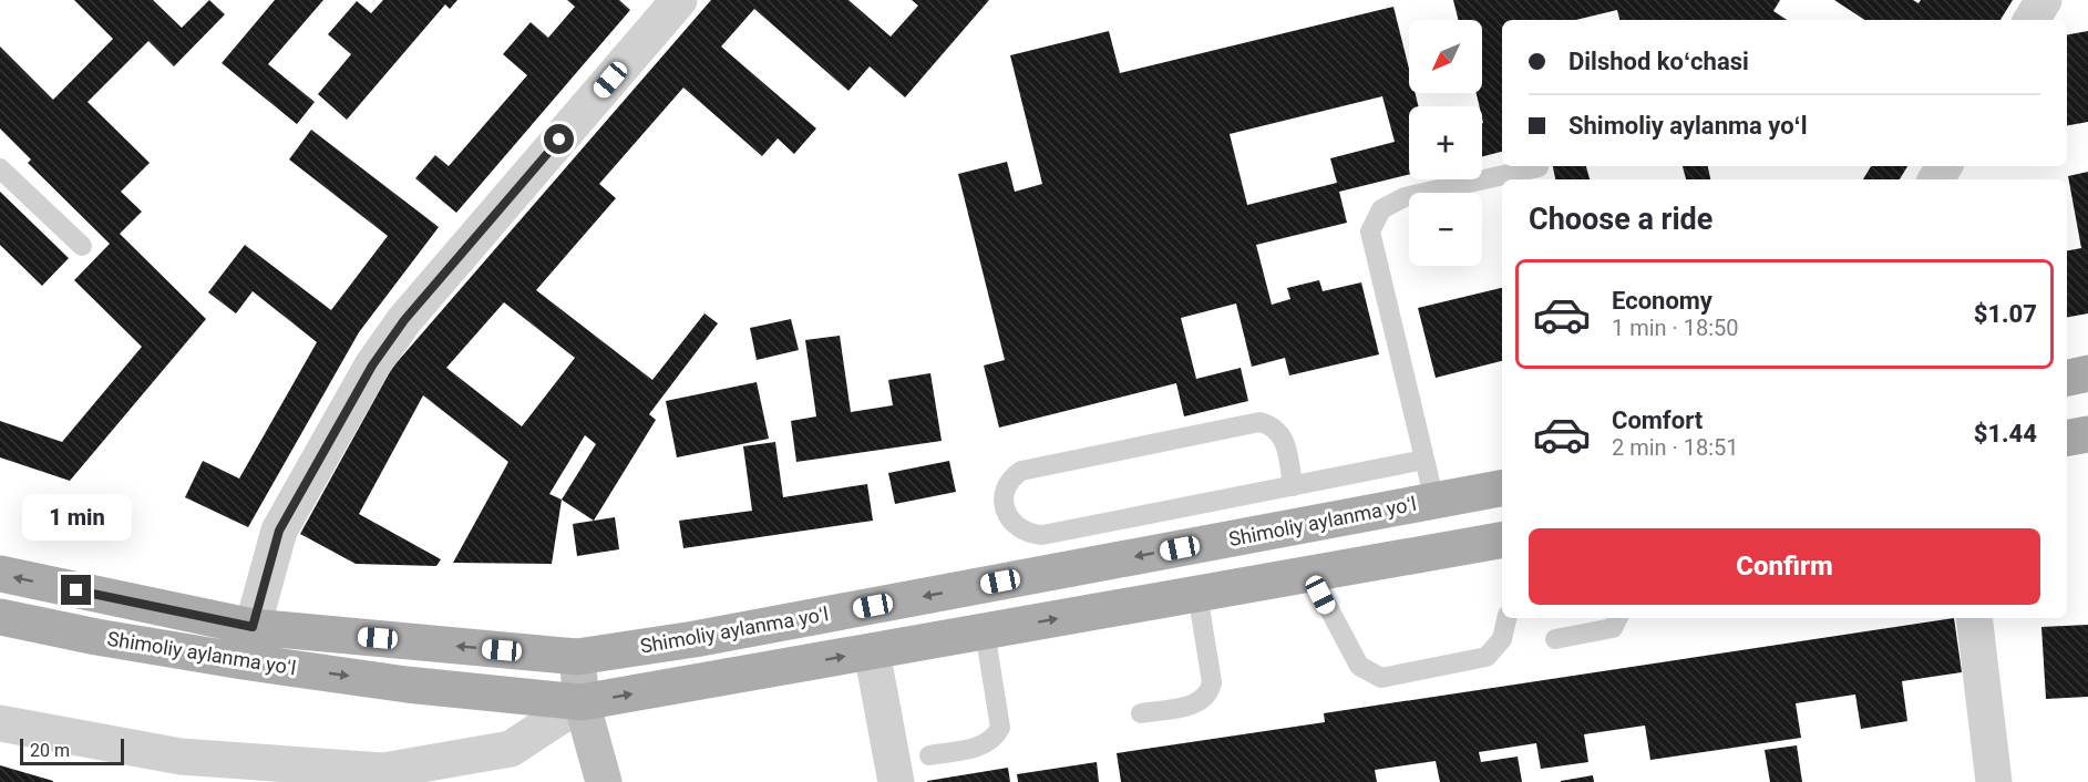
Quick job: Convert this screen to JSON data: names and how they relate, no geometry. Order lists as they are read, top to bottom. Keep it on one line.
{"streets":{"main road":["Shimoliy aylanma yoʻl"]},"scale_bar":"20 m","north":"bottom left","page":{"map_buttons":["+","−"],"banner":["Dilshod koʻchasi","Shimoliy aylanma yoʻl"],"heading":"Choose a ride","list":[{"name":"Economy","note":"1 min · 18:50","value":"$1.07"},{"name":"Comfort","note":"2 min · 18:51","value":"$1.44"}],"bubble":"1 min","buttons":"Confirm","scale":"20 m"}}
